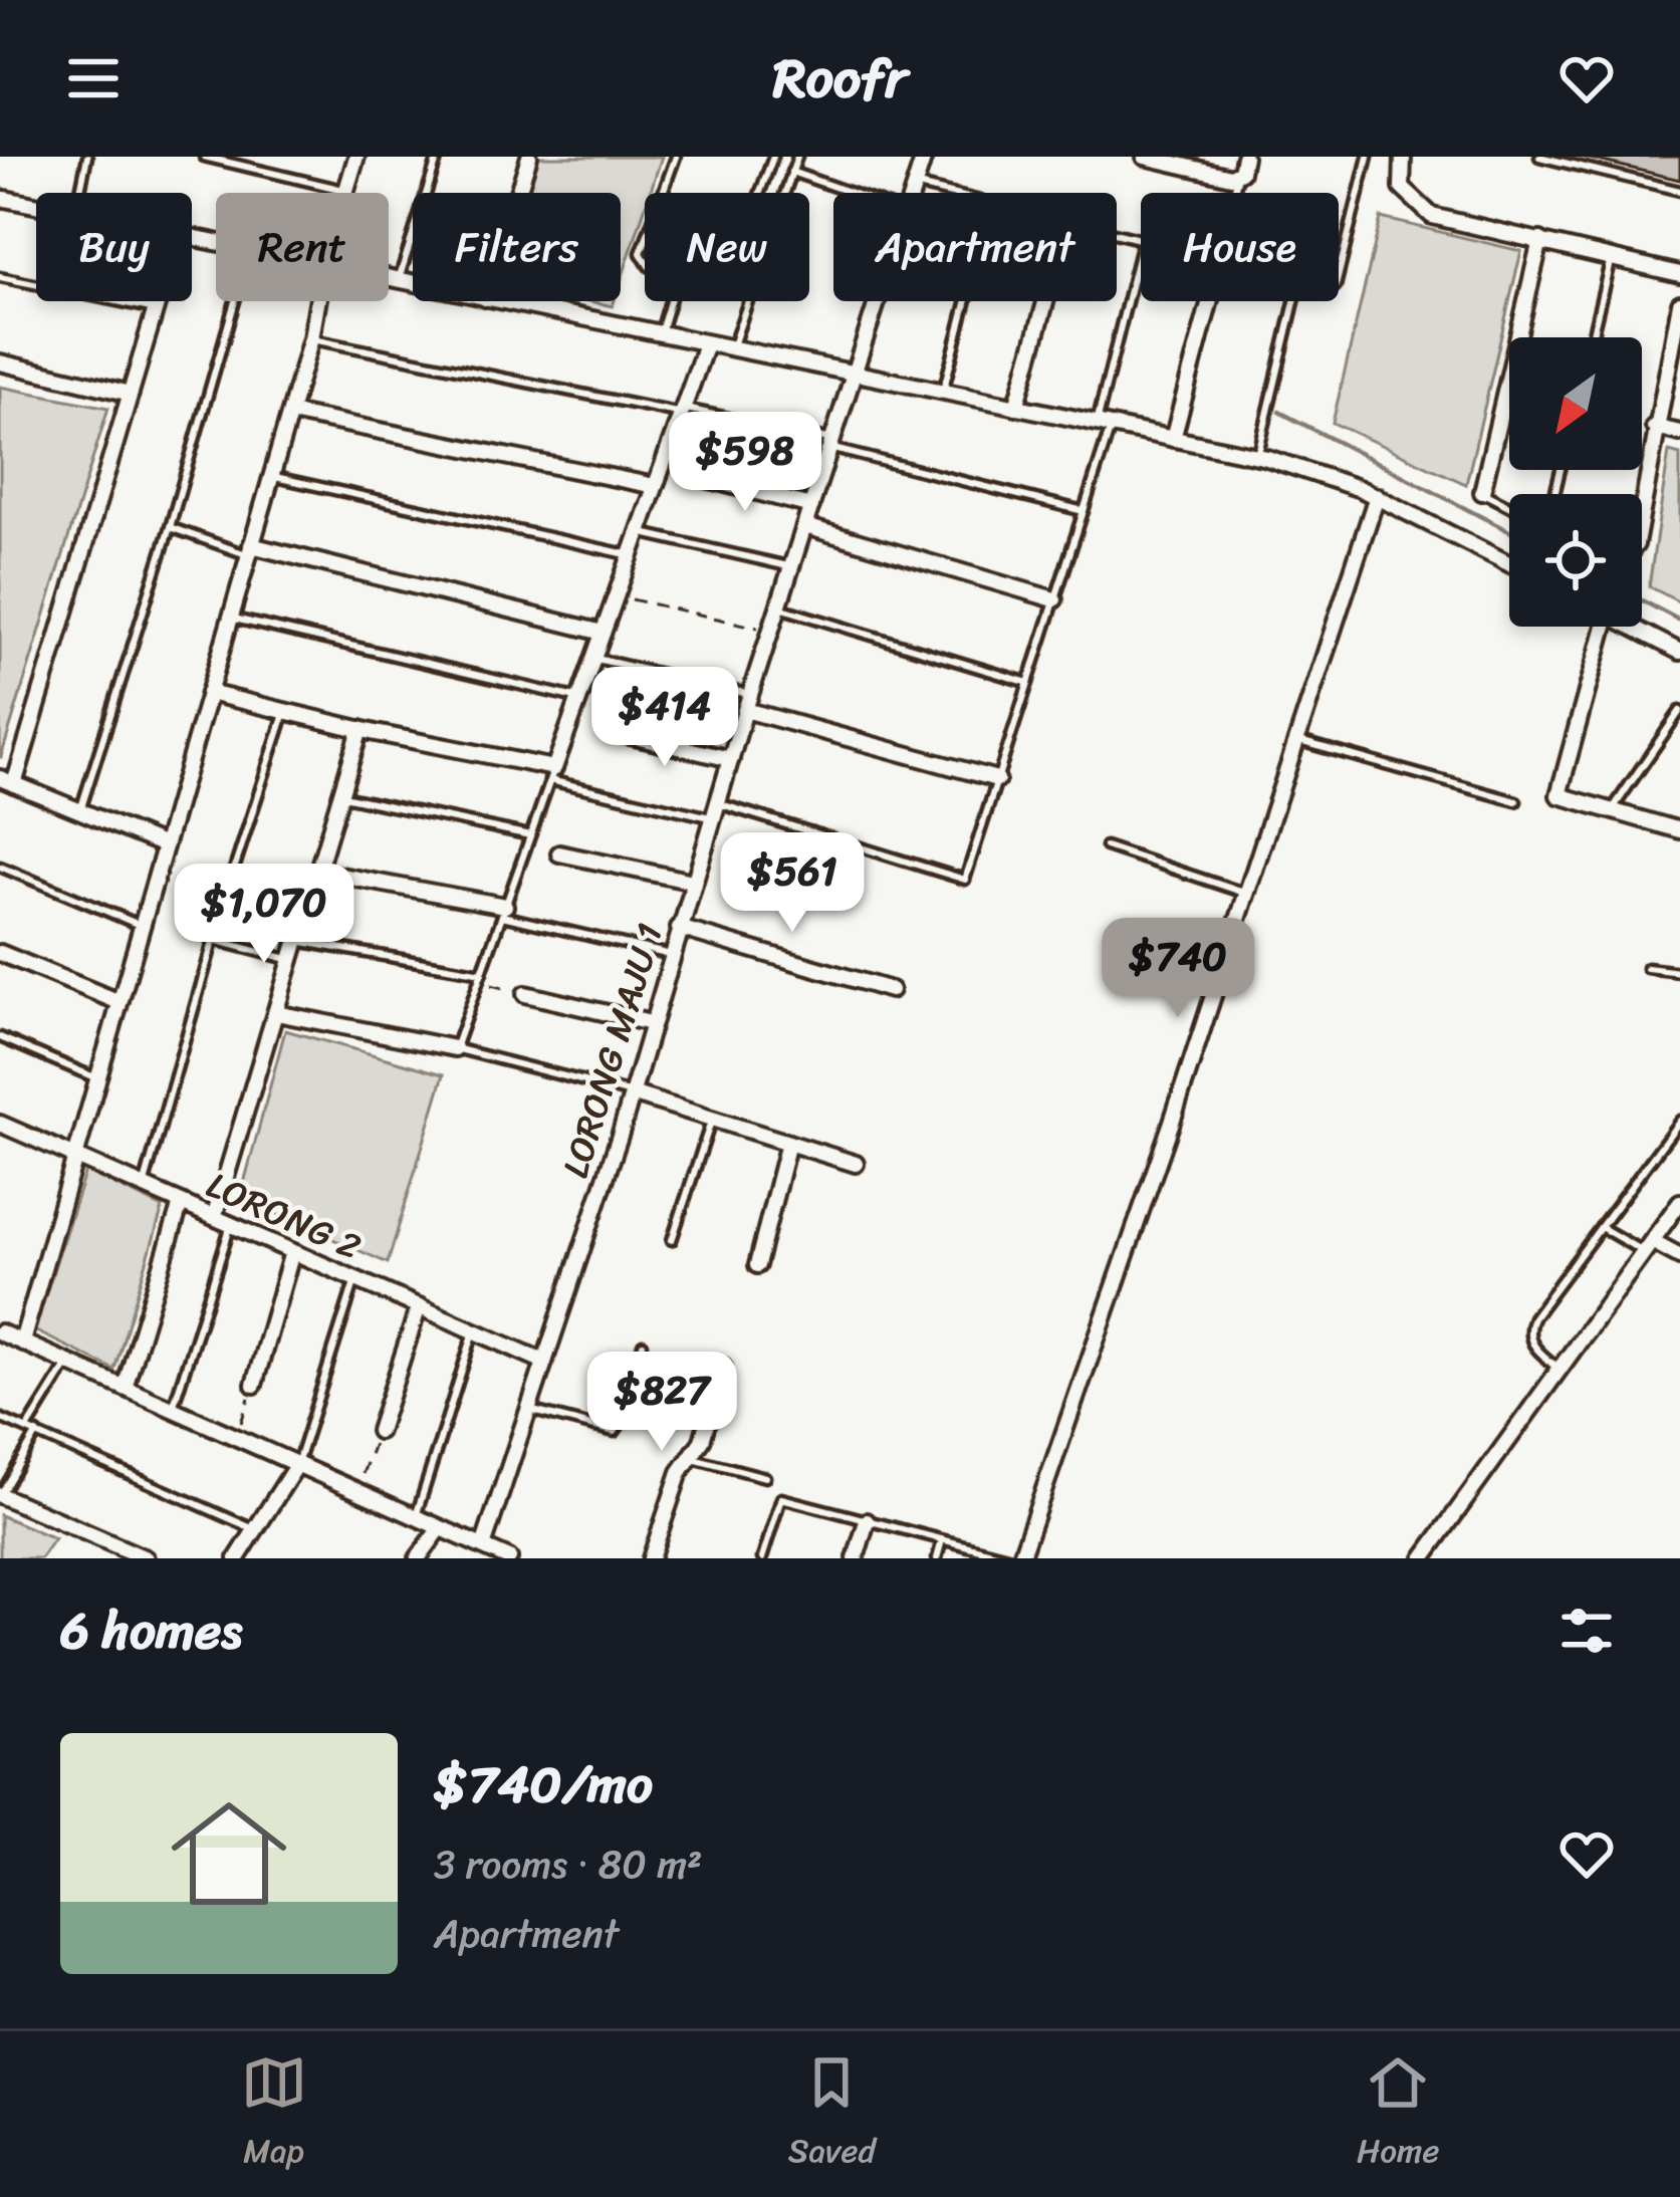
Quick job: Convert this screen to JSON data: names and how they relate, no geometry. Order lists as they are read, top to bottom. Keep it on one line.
{"streets":{"street":["LORONG MAJU 1","LORONG 2"]},"crossings":[["LORONG MAJU 1","LORONG 2"]],"north":"bottom left","page":{"header":"Roofr","chip":["Buy","Rent","Filters","New","Apartment","House"],"price":["$598","$414","$561","$1,070","$740","$827"],"heading":"6 homes","list":[{"name":"$740/mo","note":"3 rooms · 80 m² · Apartment"}],"tabs":["Map","Saved","Home"]}}
